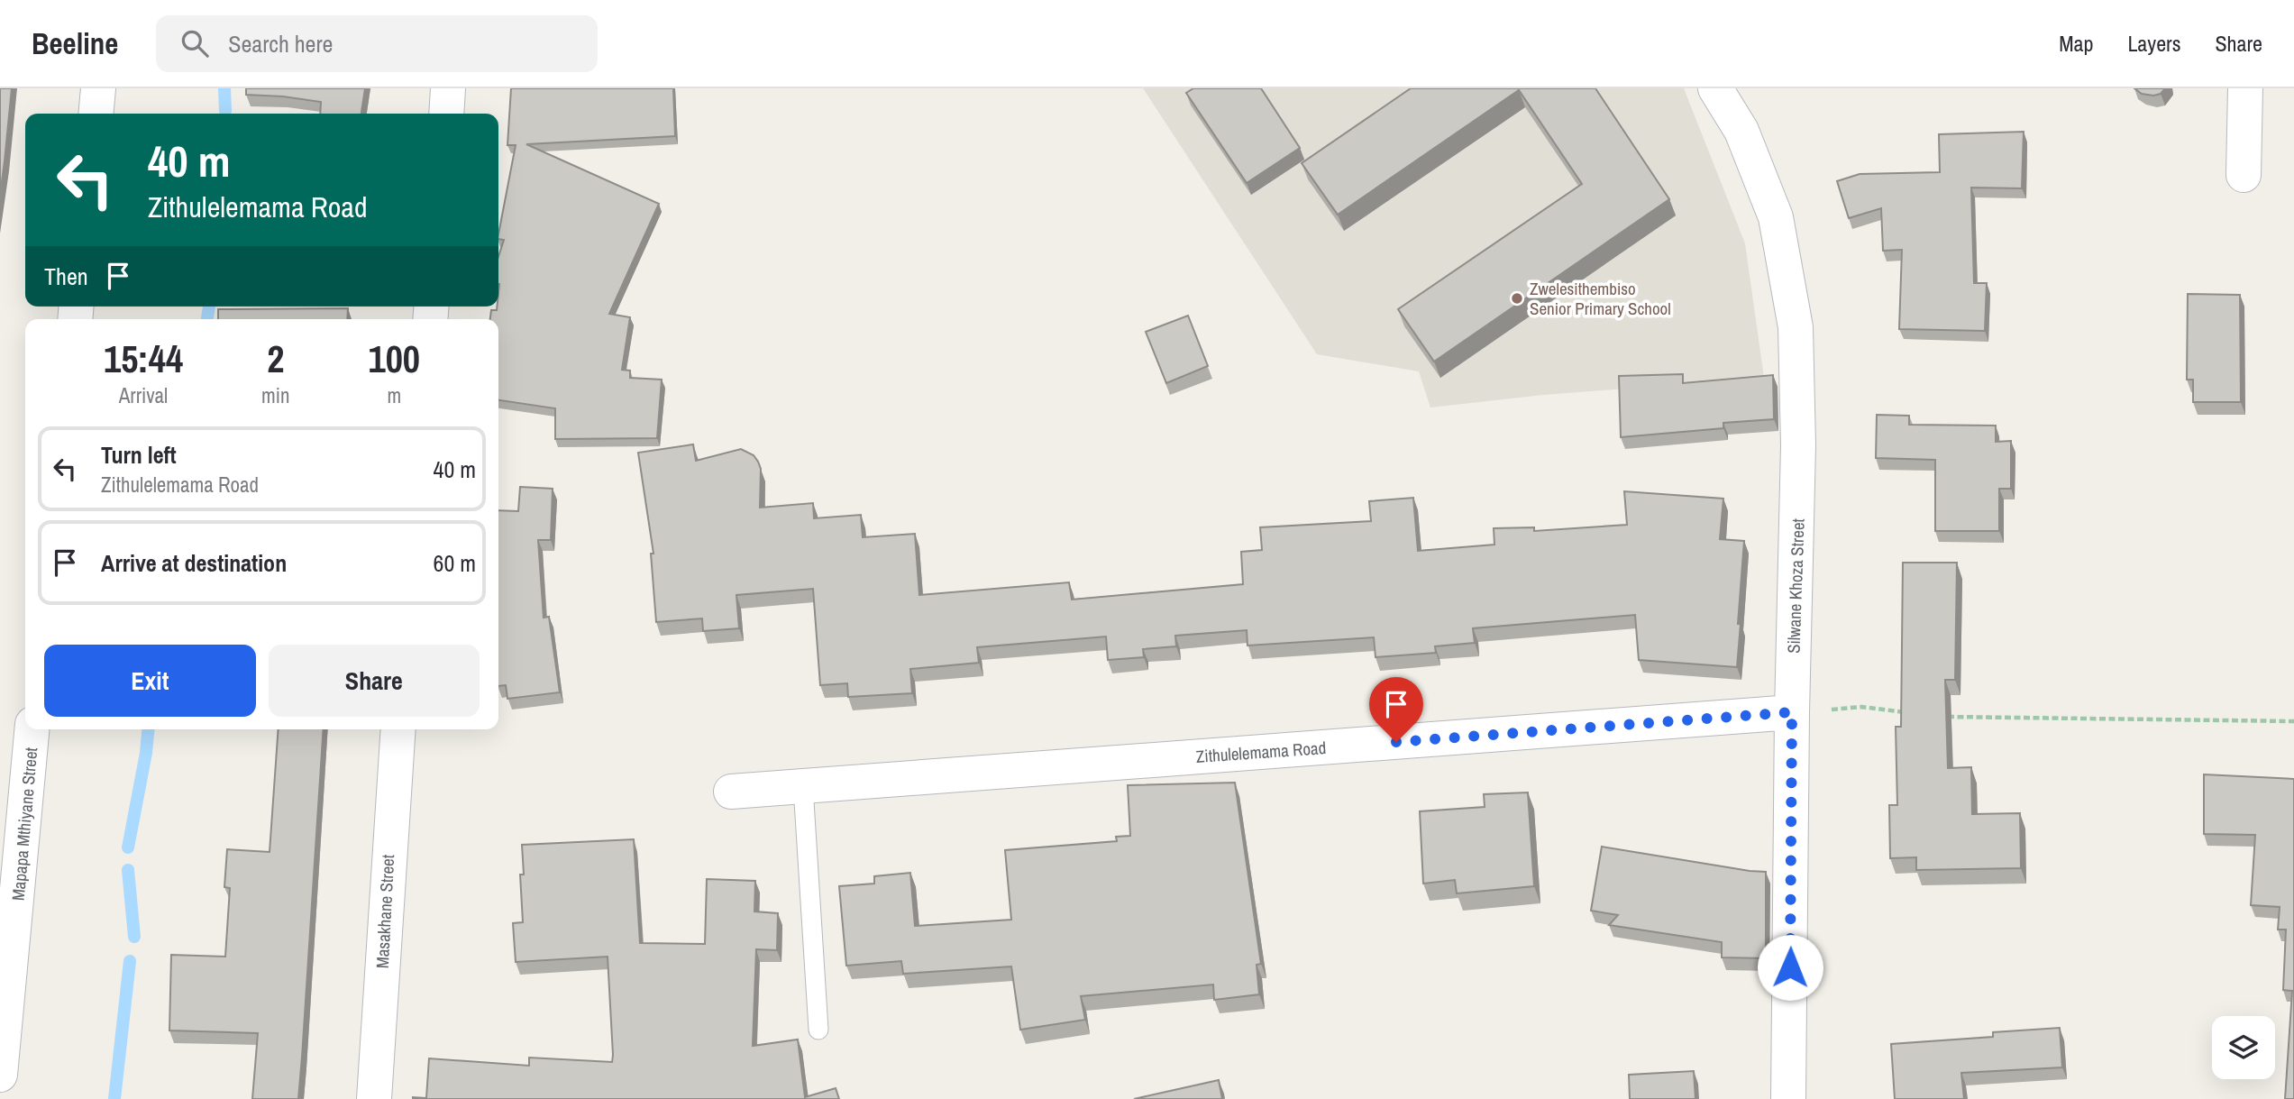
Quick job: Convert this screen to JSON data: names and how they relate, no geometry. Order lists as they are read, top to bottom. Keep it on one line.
{"streets":{"street":["Silwane Khoza Street","Zithulelemama Road","Mapapa Mthiyane Street","Masakhane Street"]},"crossings":[["Silwane Khoza Street","Zithulelemama Road"]],"places":["Zwelesithembiso Senior Primary School"],"page":{"header":"Beeline","search":"Search here","nav":["Map","Layers","Share"],"turn":["40 m","Zithulelemama Road"],"then":"Then","eta":["15:44","Arrival","2","min","100","m"],"list":[{"name":"Turn left","note":"Zithulelemama Road","value":"40 m"},{"name":"Arrive at destination","value":"60 m"}],"buttons":["Exit","Share"]}}
